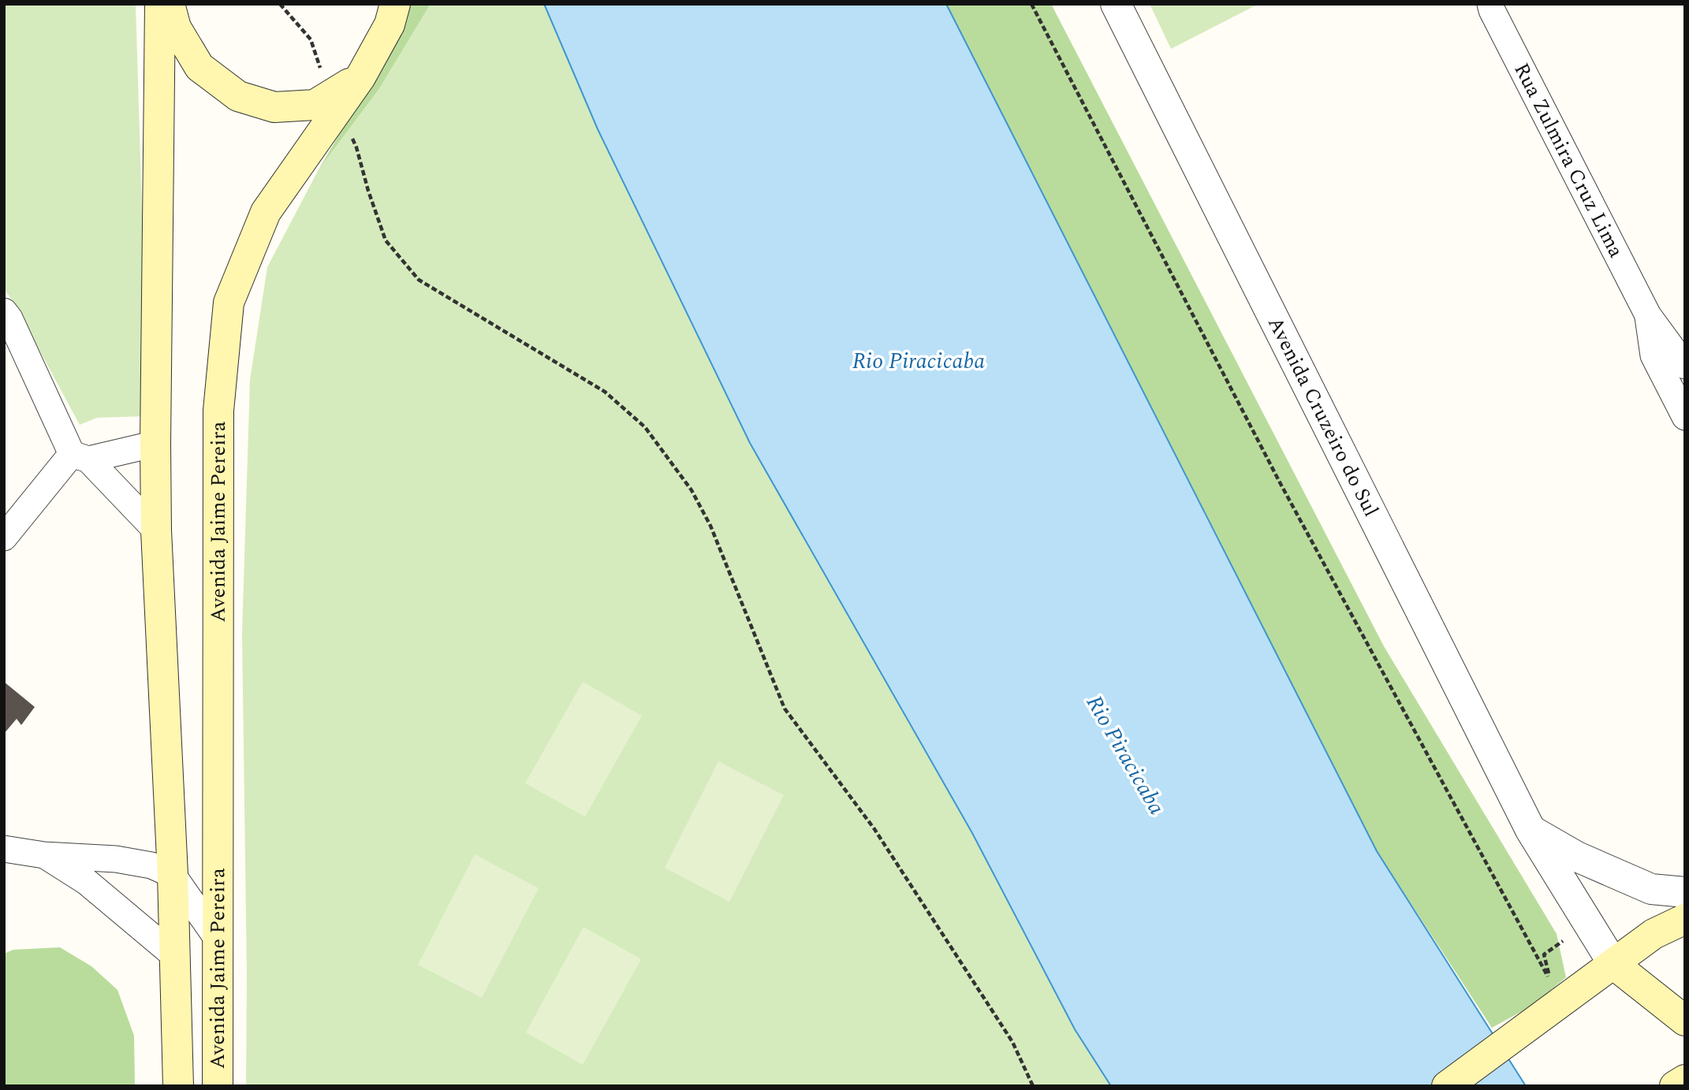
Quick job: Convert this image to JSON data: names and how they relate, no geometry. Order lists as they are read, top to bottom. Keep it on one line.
{"streets":{"main road":["Avenida Jaime Pereira"],"street":["Rua Zulmira Cruz Lima","Avenida Cruzeiro do Sul"]},"water":["Rio Piracicaba"]}
